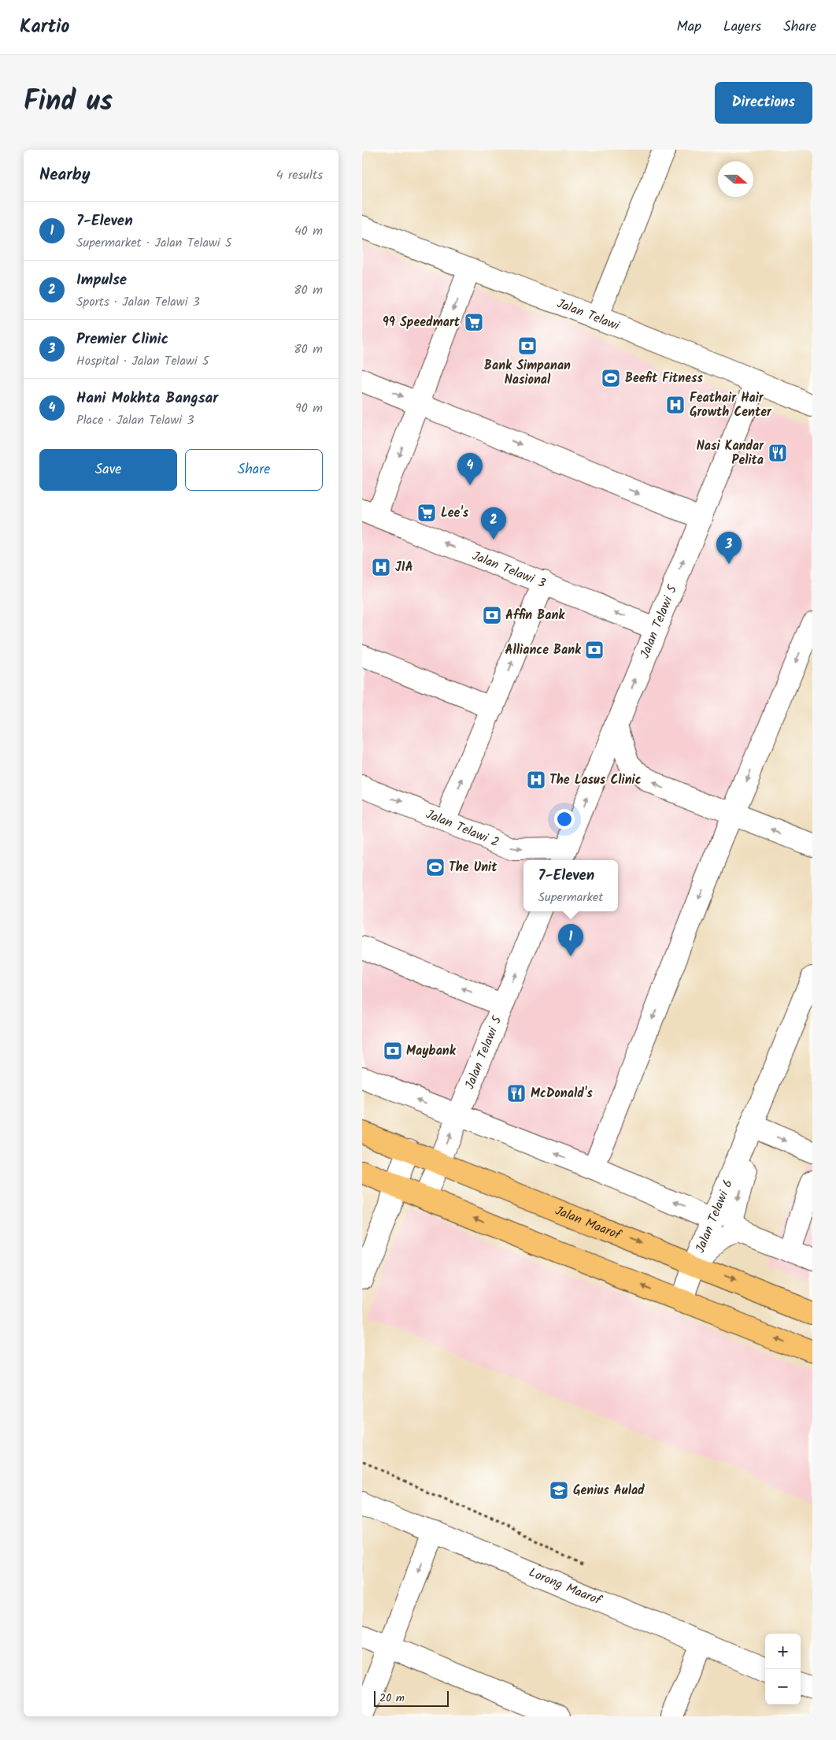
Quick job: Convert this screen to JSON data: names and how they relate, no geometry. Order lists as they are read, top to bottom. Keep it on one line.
{"streets":{"main road":["Jalan Maarof"],"street":["Jalan Telawi","Jalan Telawi 3","Jalan Telawi 5","Jalan Telawi 2","Jalan Telawi 6","Lorong Maarof"]},"crossings":[["Jalan Telawi","Jalan Telawi 5"],["Jalan Telawi 3","Jalan Telawi 5"],["Jalan Telawi 5","Jalan Telawi 2"],["Jalan Telawi 5","Jalan Maarof"],["Jalan Telawi 6","Jalan Maarof"]],"places":{"supermarket":["99 Speedmart","Lee's"],"bank":["Bank Simpanan Nasional","Affin Bank","Alliance Bank","Maybank"],"sports":["Beefit Fitness","The Unit"],"hospital":["Feathair Hair Growth Center","JIA","The Lasus Clinic"],"restaurant":["Nasi Kandar Pelita","McDonald's"],"school or university":["Genius Aulad"]},"scale_bar":"20 m","north":"right","page":{"header":"Kartio","nav":["Map","Layers","Share"],"title":"Find us","buttons":["Directions",["Save","Share"]],"heading":["Nearby","4 results"],"list":[{"mark":"1","name":"7-Eleven","note":"Supermarket · Jalan Telawi 5","value":"40 m"},{"mark":"2","name":"Impulse","note":"Sports · Jalan Telawi 3","value":"80 m"},{"mark":"3","name":"Premier Clinic","note":"Hospital · Jalan Telawi 5","value":"80 m"},{"mark":"4","name":"Hani Mokhta Bangsar","note":"Place · Jalan Telawi 3","value":"90 m"}],"pins":["4","2","3","1"],"popup":["7-Eleven","Supermarket"],"map_buttons":["+","−"],"scale":"20 m"}}
